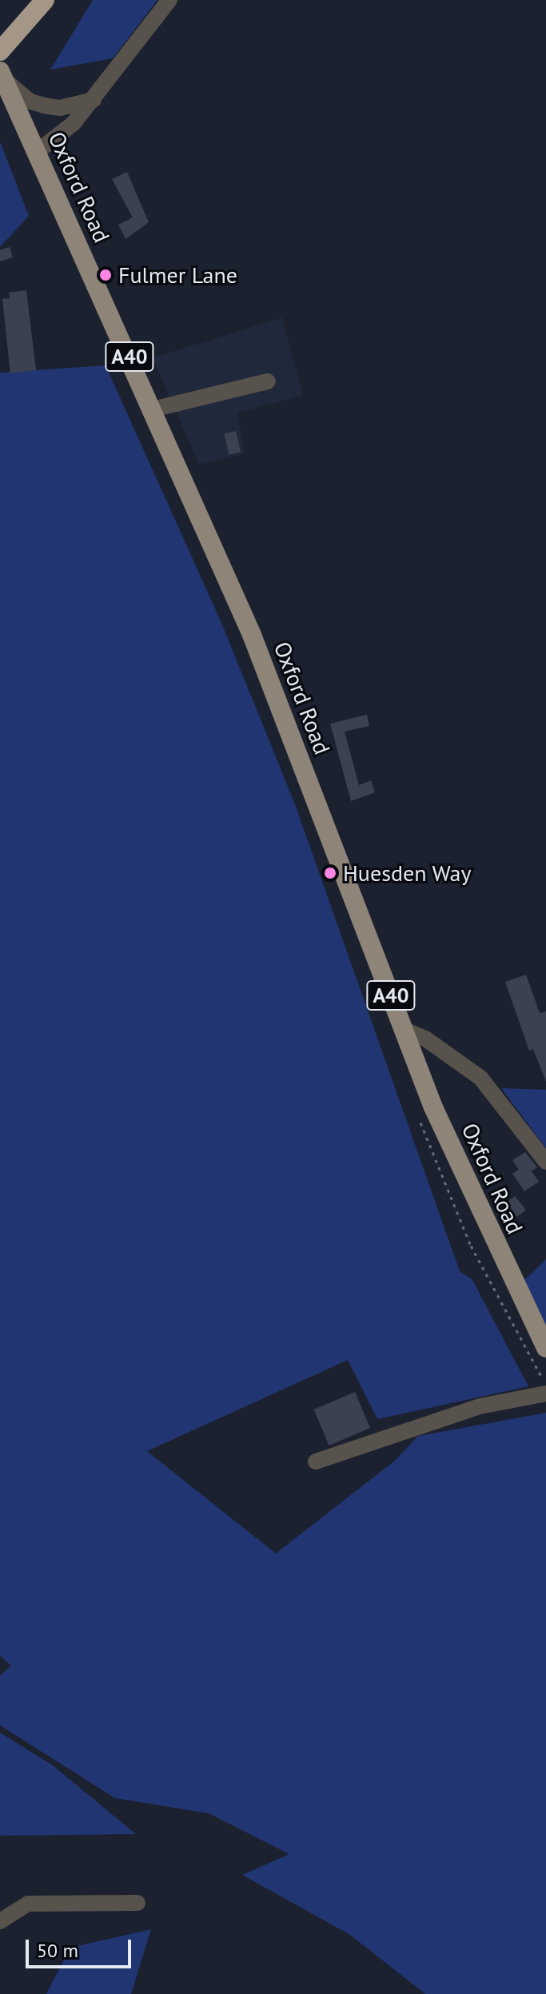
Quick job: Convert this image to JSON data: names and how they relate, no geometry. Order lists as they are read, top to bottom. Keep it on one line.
{"streets":{"main road":["Oxford Road","A40"]},"places":["Fulmer Lane","Huesden Way"],"scale_bar":"50 m"}
